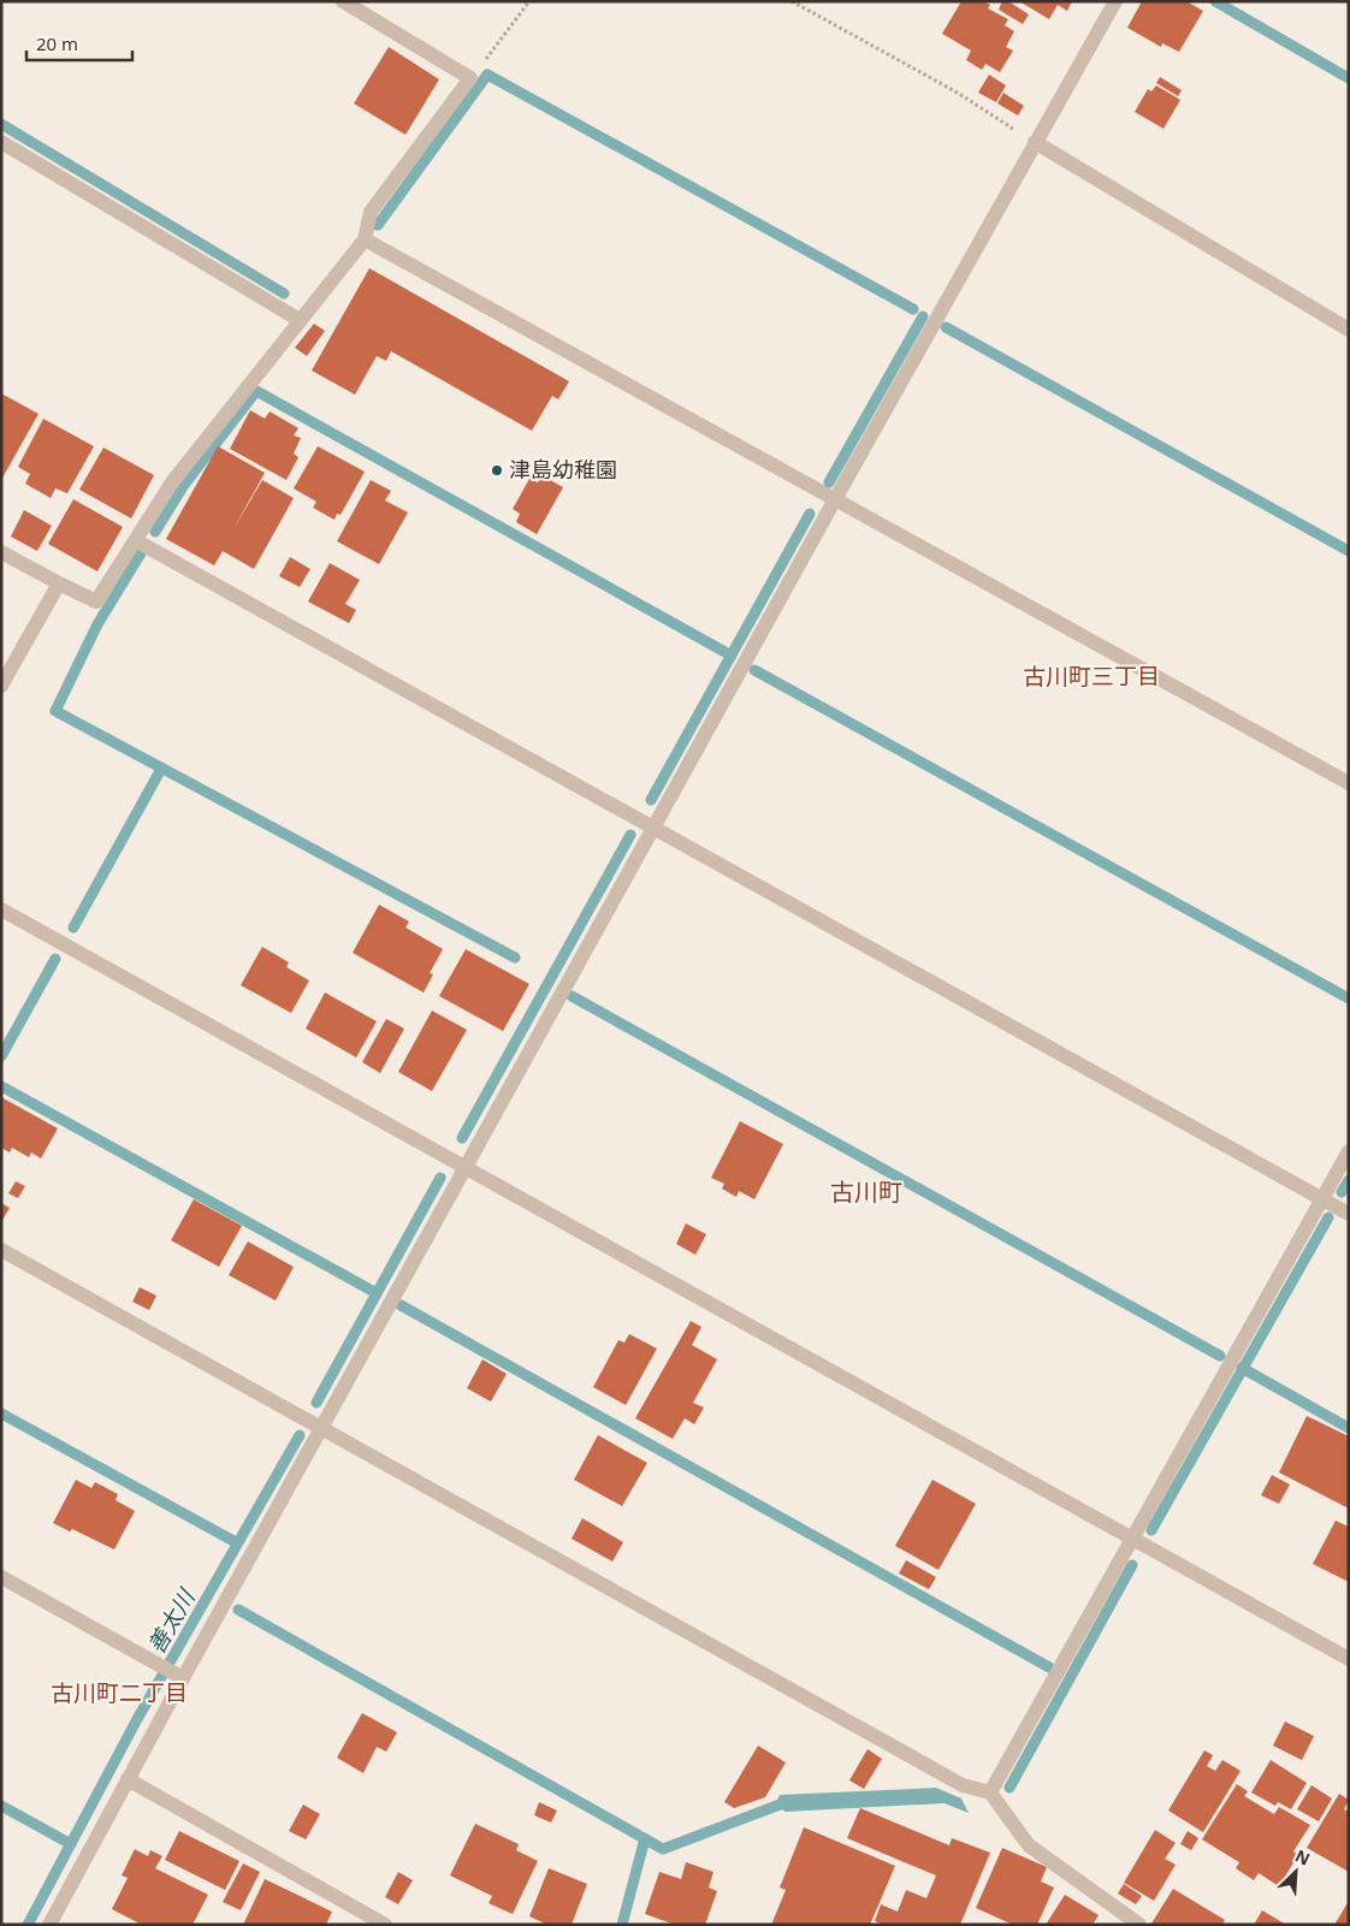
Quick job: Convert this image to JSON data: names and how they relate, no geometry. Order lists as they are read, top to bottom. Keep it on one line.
{"districts":["古川町三丁目","古川町","古川町二丁目"],"water":["善太川"],"places":["津島幼稚園"],"scale_bar":"20 m","north":"top right"}
